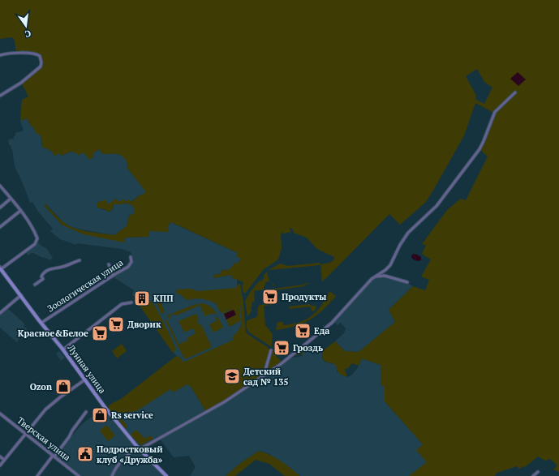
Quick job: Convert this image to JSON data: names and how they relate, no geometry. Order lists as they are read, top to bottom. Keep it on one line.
{"streets":{"street":["Зоологическая улица","Лунная улица","Тверская улица"]},"crossings":[["Зоологическая улица","Лунная улица"]],"places":{"supermarket":["Продукты","Дворик","Еда","Красное&Белое","Гроздь"],"building":["КПП"],"school or university":["Детский сад № 135"],"shop":["Ozon","Rs service"],"public building":["Подростковый клуб «Дружба»"]},"north":"bottom"}
